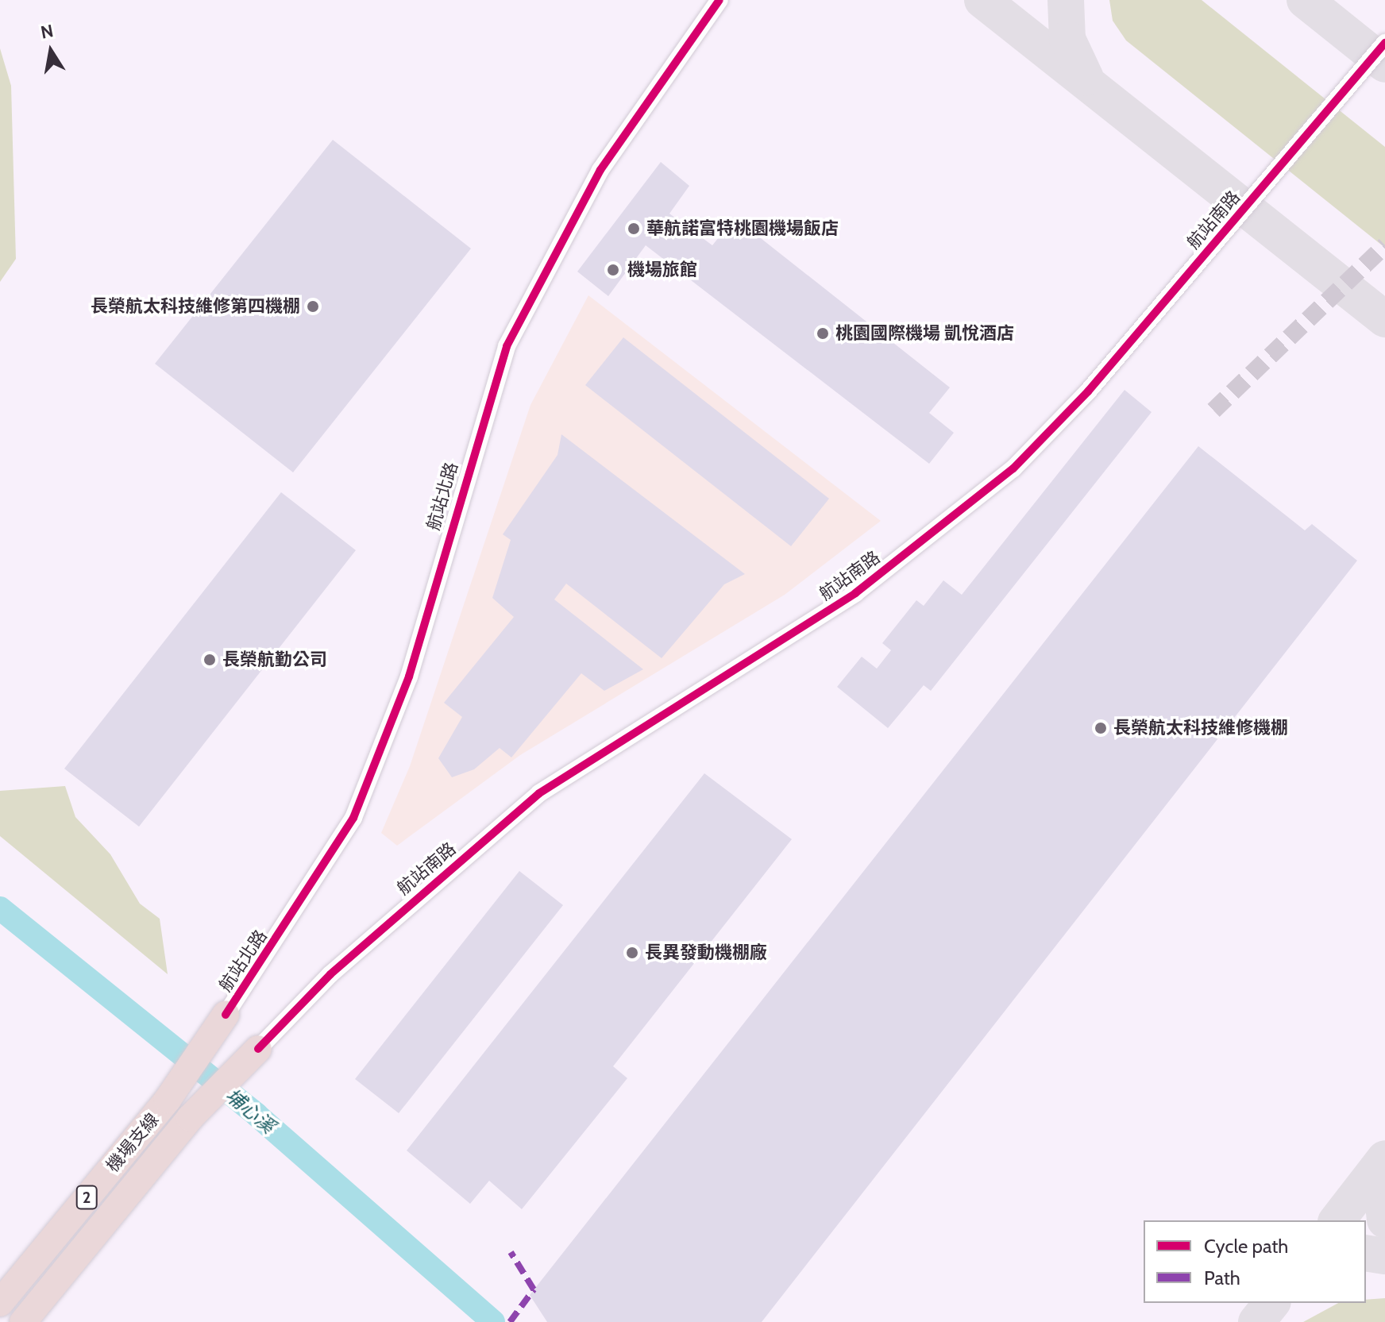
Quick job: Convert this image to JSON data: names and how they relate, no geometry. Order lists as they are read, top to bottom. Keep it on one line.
{"streets":{"highway":["機場支線","2"],"street":["航站南路","航站北路"]},"crossings":[["航站南路","機場支線"],["航站北路","機場支線"]],"water":["埔心溪"],"places":["華航諾富特桃園機場飯店","機場旅館","長榮航太科技維修第四機棚","桃園國際機場 凱悅酒店","長榮航勤公司","長榮航太科技維修機棚","長異發動機棚廠"],"legend":["Cycle path","Path"],"north":"top"}
